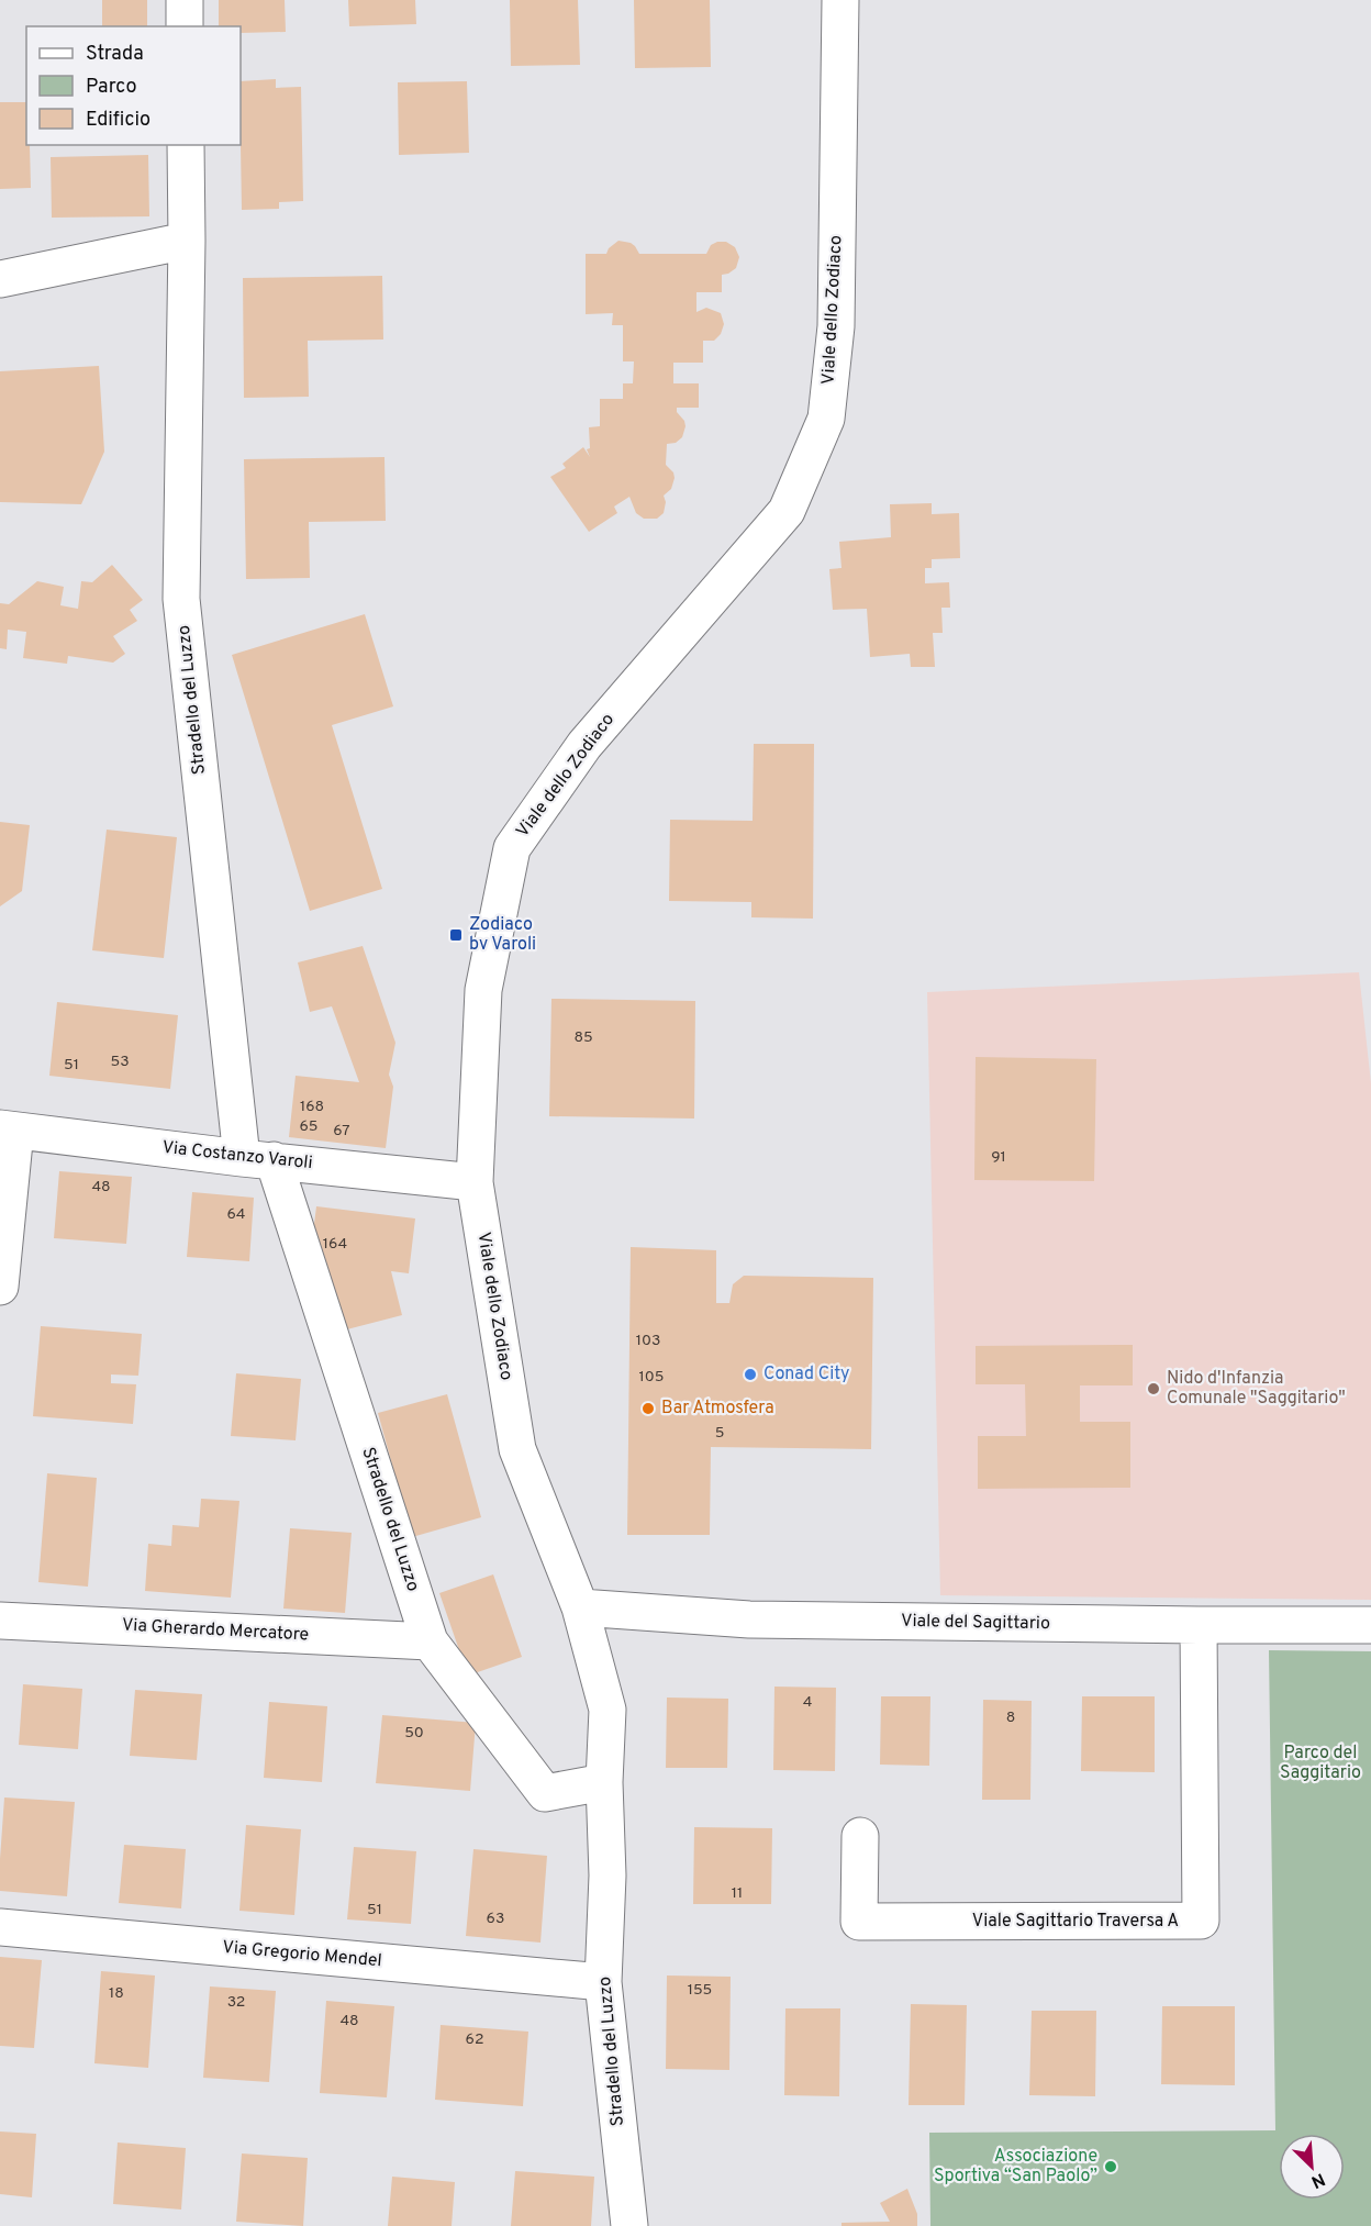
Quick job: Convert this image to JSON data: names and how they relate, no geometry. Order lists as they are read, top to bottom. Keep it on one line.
{"streets":{"street":["Viale dello Zodiaco","Stradello del Luzzo","Via Costanzo Varoli","Viale del Sagittario","Via Gherardo Mercatore","Viale Sagittario Traversa A","Via Gregorio Mendel"]},"crossings":[["Viale dello Zodiaco","Stradello del Luzzo"],["Viale dello Zodiaco","Via Costanzo Varoli"],["Viale dello Zodiaco","Viale del Sagittario"],["Stradello del Luzzo","Via Costanzo Varoli"],["Stradello del Luzzo","Via Gherardo Mercatore"],["Stradello del Luzzo","Via Gregorio Mendel"],["Viale del Sagittario","Viale Sagittario Traversa A"]],"parks":["Parco del Saggitario"],"places":{"transit":["Zodiaco bv Varoli"],"other":["Conad City","Nido d'Infanzia Comunale \"Saggitario\"","Bar Atmosfera","Associazione Sportiva “San Paolo”"]},"house_numbers":["85","53","51","168","65","67","91","48","64","164","103","105","5","4","8","50","11","51","63","155","18","32","48","62"],"legend":["Strada","Parco","Edificio"],"north":"bottom right"}
